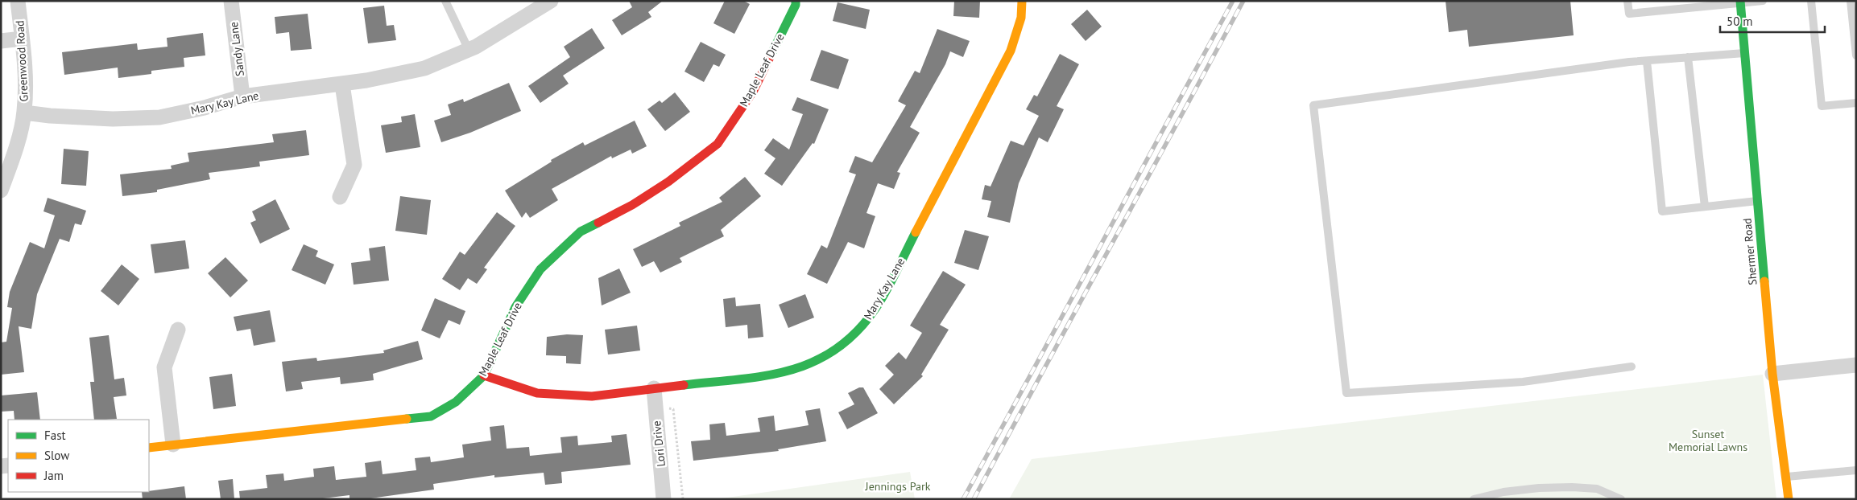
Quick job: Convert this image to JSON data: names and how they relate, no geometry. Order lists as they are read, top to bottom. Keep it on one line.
{"streets":{"street":["Sandy Lane","Greenwood Road","Maple Leaf Drive","Mary Kay Lane","Shermer Road","Lori Drive"]},"crossings":[["Sandy Lane","Mary Kay Lane"],["Greenwood Road","Mary Kay Lane"],["Maple Leaf Drive","Mary Kay Lane"],["Mary Kay Lane","Lori Drive"]],"parks":["Sunset Memorial Lawns","Jennings Park"],"legend":["Fast","Slow","Jam"],"scale_bar":"50 m"}
